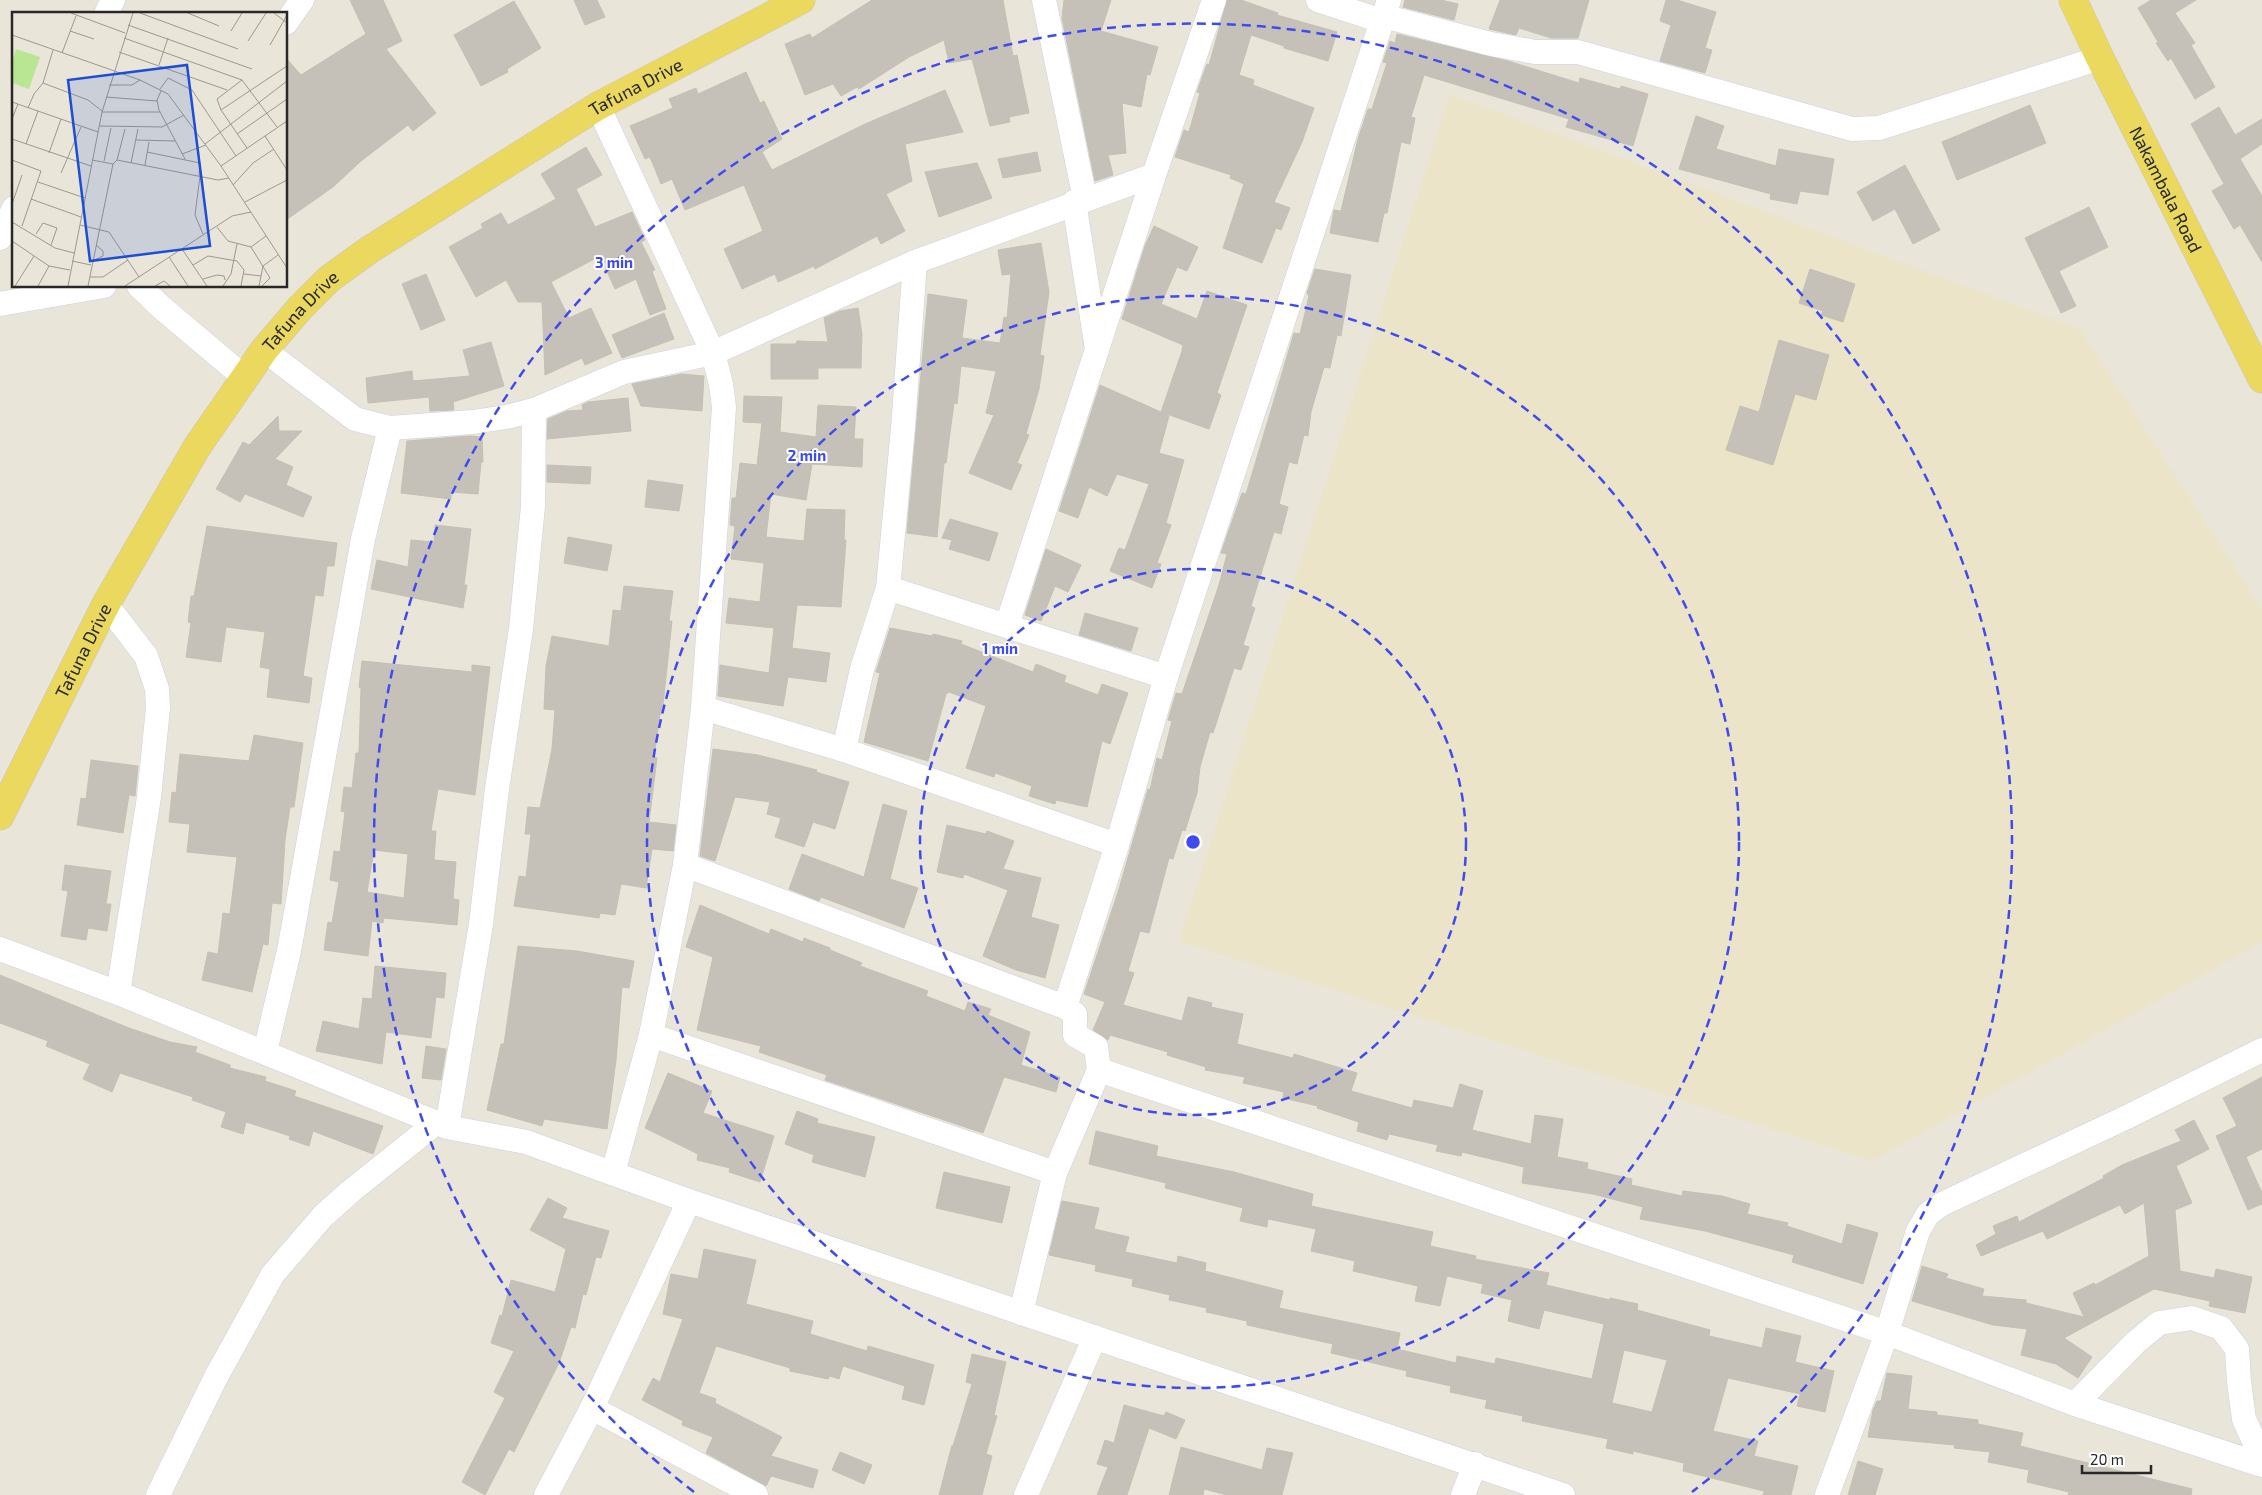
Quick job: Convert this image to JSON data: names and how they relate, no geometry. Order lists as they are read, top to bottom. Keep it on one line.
{"streets":{"main road":["Tafuna Drive","Nakambala Road"]},"scale_bar":"20 m","rings":["3 min","2 min","1 min"]}
